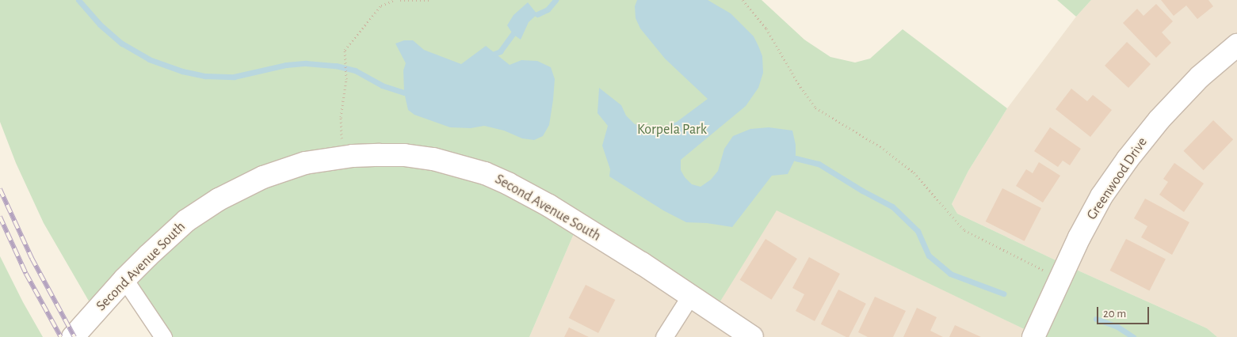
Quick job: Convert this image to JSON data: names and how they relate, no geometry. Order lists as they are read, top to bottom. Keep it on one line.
{"streets":{"street":["Greenwood Drive","Second Avenue South"]},"parks":["Korpela Park"],"scale_bar":"20 m"}
